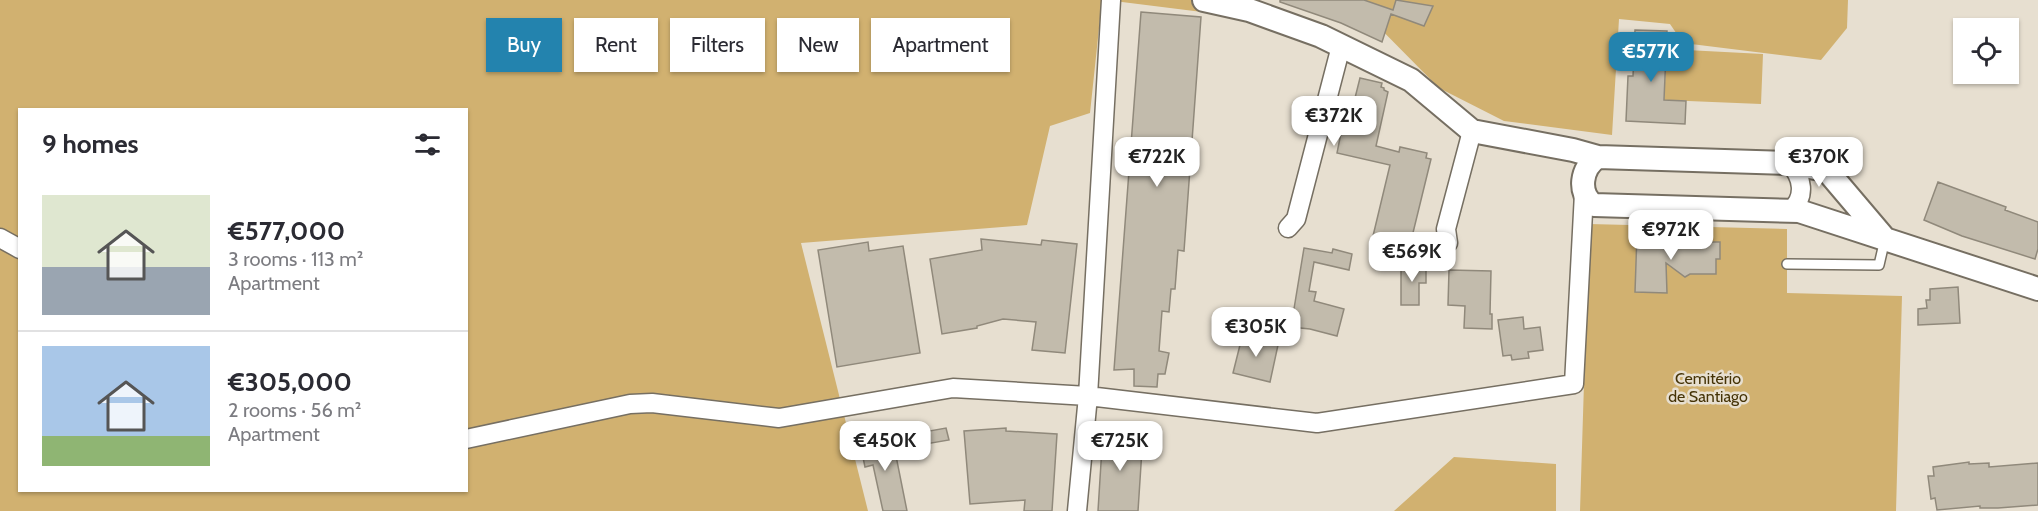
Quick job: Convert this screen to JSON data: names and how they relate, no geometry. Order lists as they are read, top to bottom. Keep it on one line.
{"parks":["Cemitério de Santiago"],"page":{"chip":["Buy","Rent","Filters","New","Apartment"],"price":["€577K","€372K","€722K","€370K","€972K","€569K","€305K","€450K","€725K"],"heading":"9 homes","list":[{"name":"€577,000","note":"3 rooms · 113 m² · Apartment"},{"name":"€305,000","note":"2 rooms · 56 m² · Apartment"}]}}
